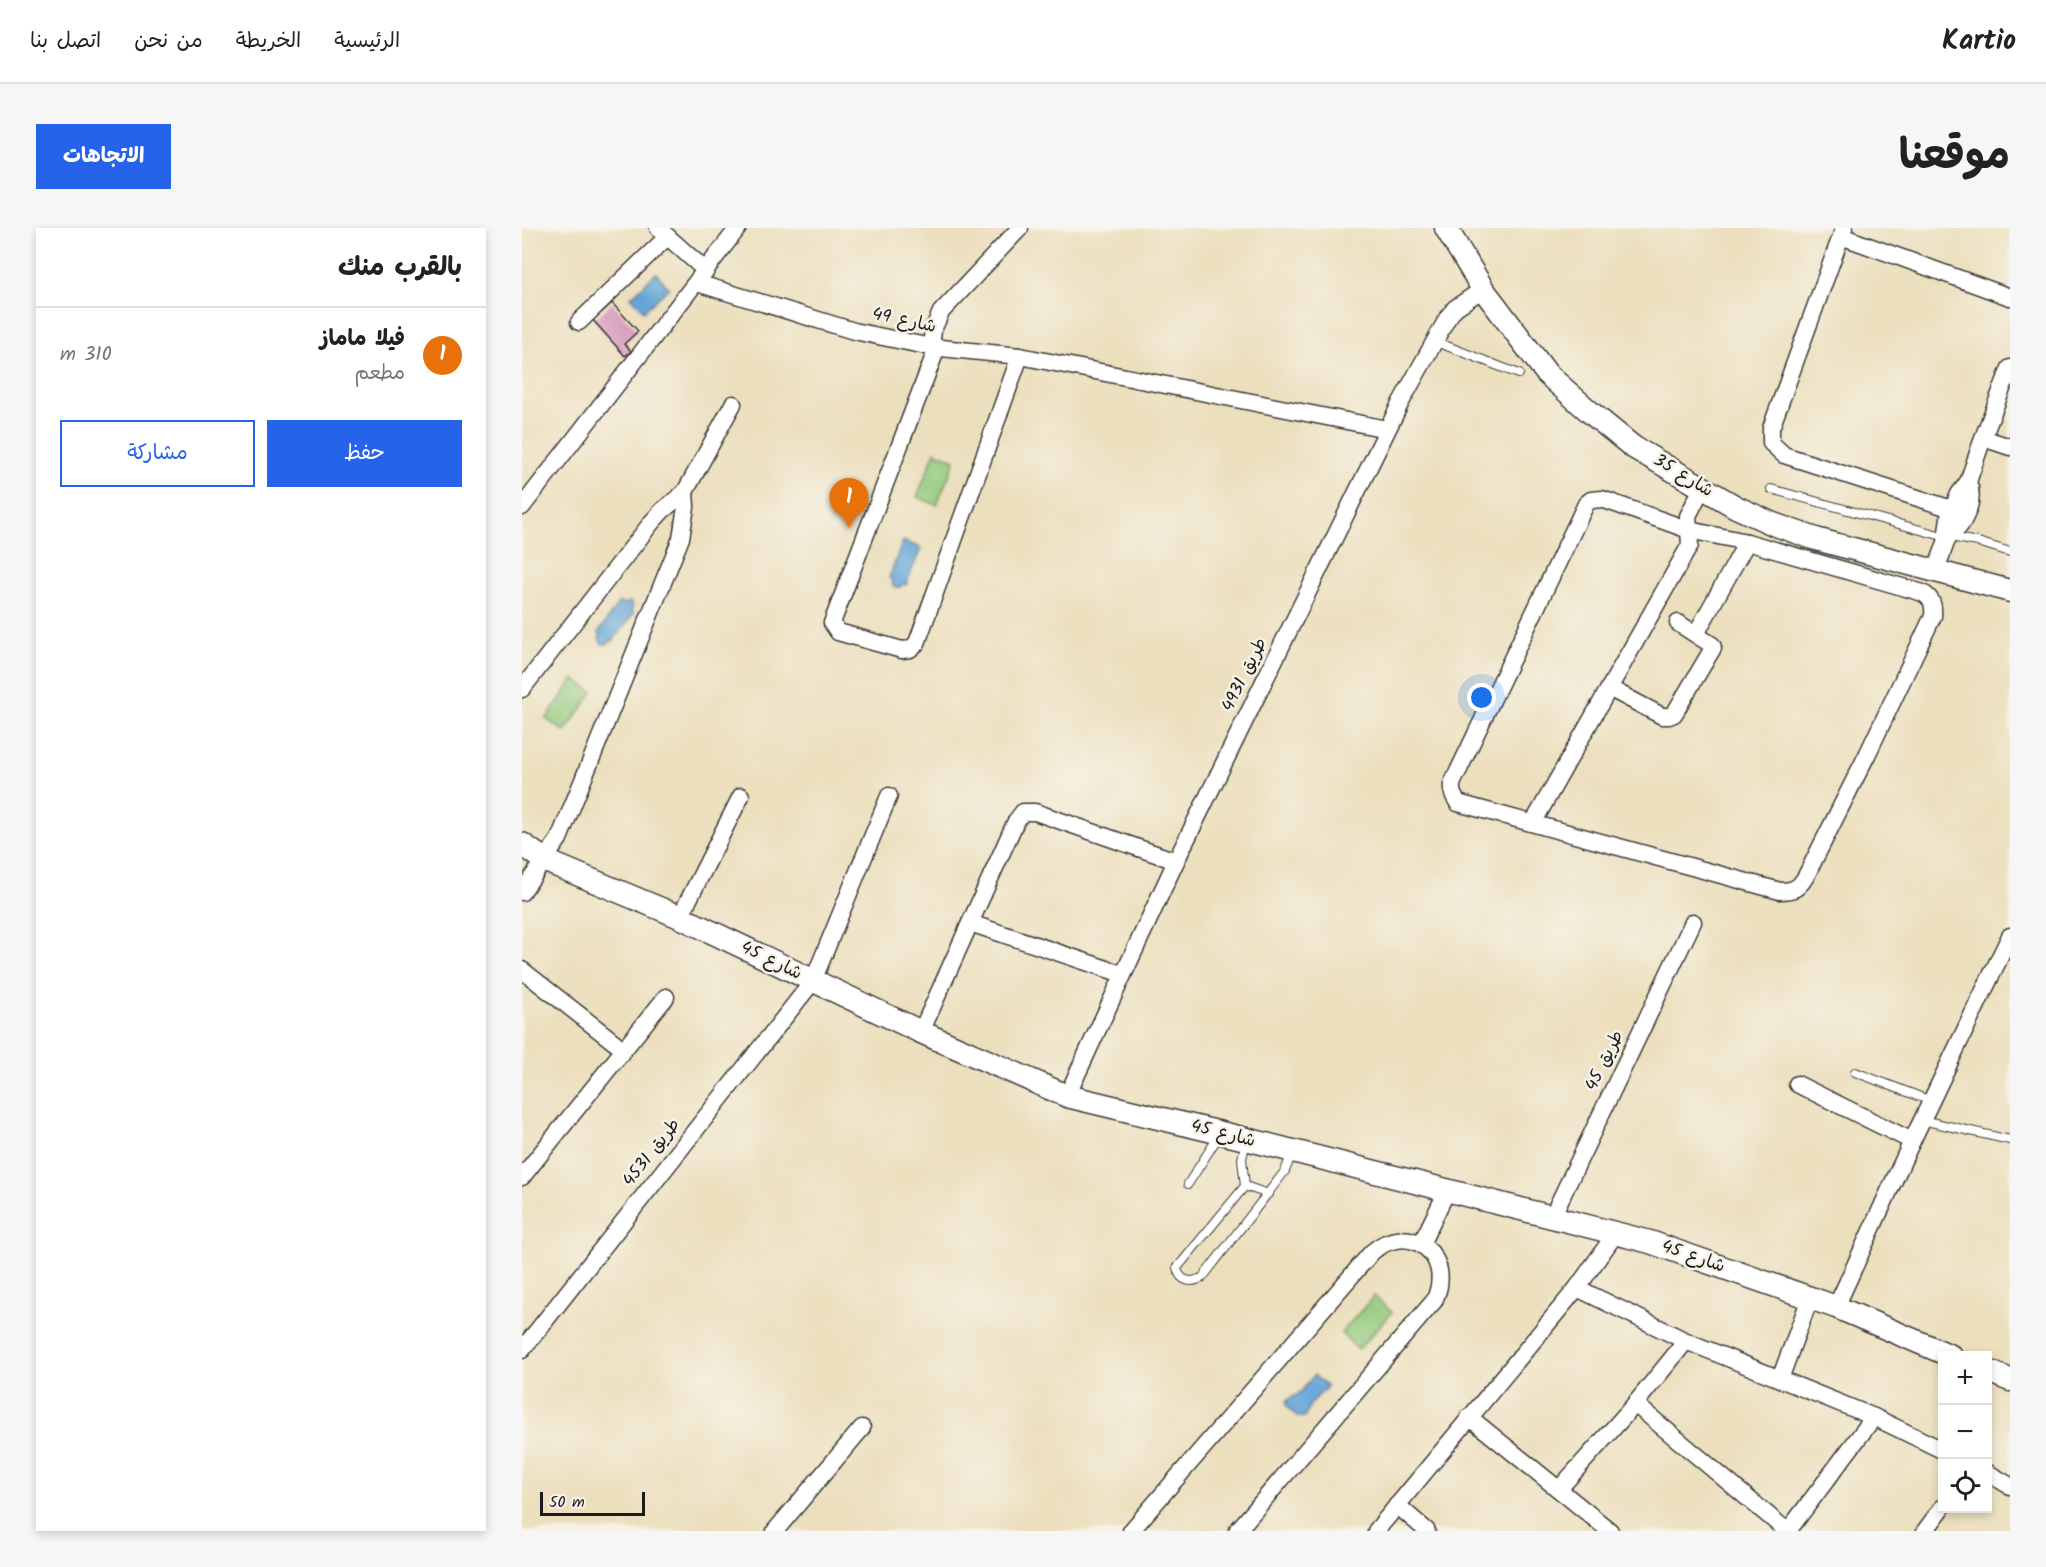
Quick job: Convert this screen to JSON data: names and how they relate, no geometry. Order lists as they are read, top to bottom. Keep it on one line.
{"streets":{"street":["شارع 49","شارع 35","طريق 4931","شارع 45","طريق 45","طريق 4531"]},"crossings":[["شارع 49","طريق 4931"],["شارع 35","طريق 4931"],["طريق 4931","شارع 45"],["شارع 45","طريق 45"],["شارع 45","طريق 4531"]],"scale_bar":"50 m","page":{"header":"Kartio","nav":["الرئيسية","الخريطة","من نحن","اتصل بنا"],"title":"موقعنا","buttons":["الاتجاهات",["حفظ","مشاركة"]],"heading":"بالقرب منك","list":[{"mark":"1","name":"فيلا ماماز","note":"مطعم","value":"310 m"}],"pins":"1","map_buttons":["+","−"],"scale":"50 m"}}
